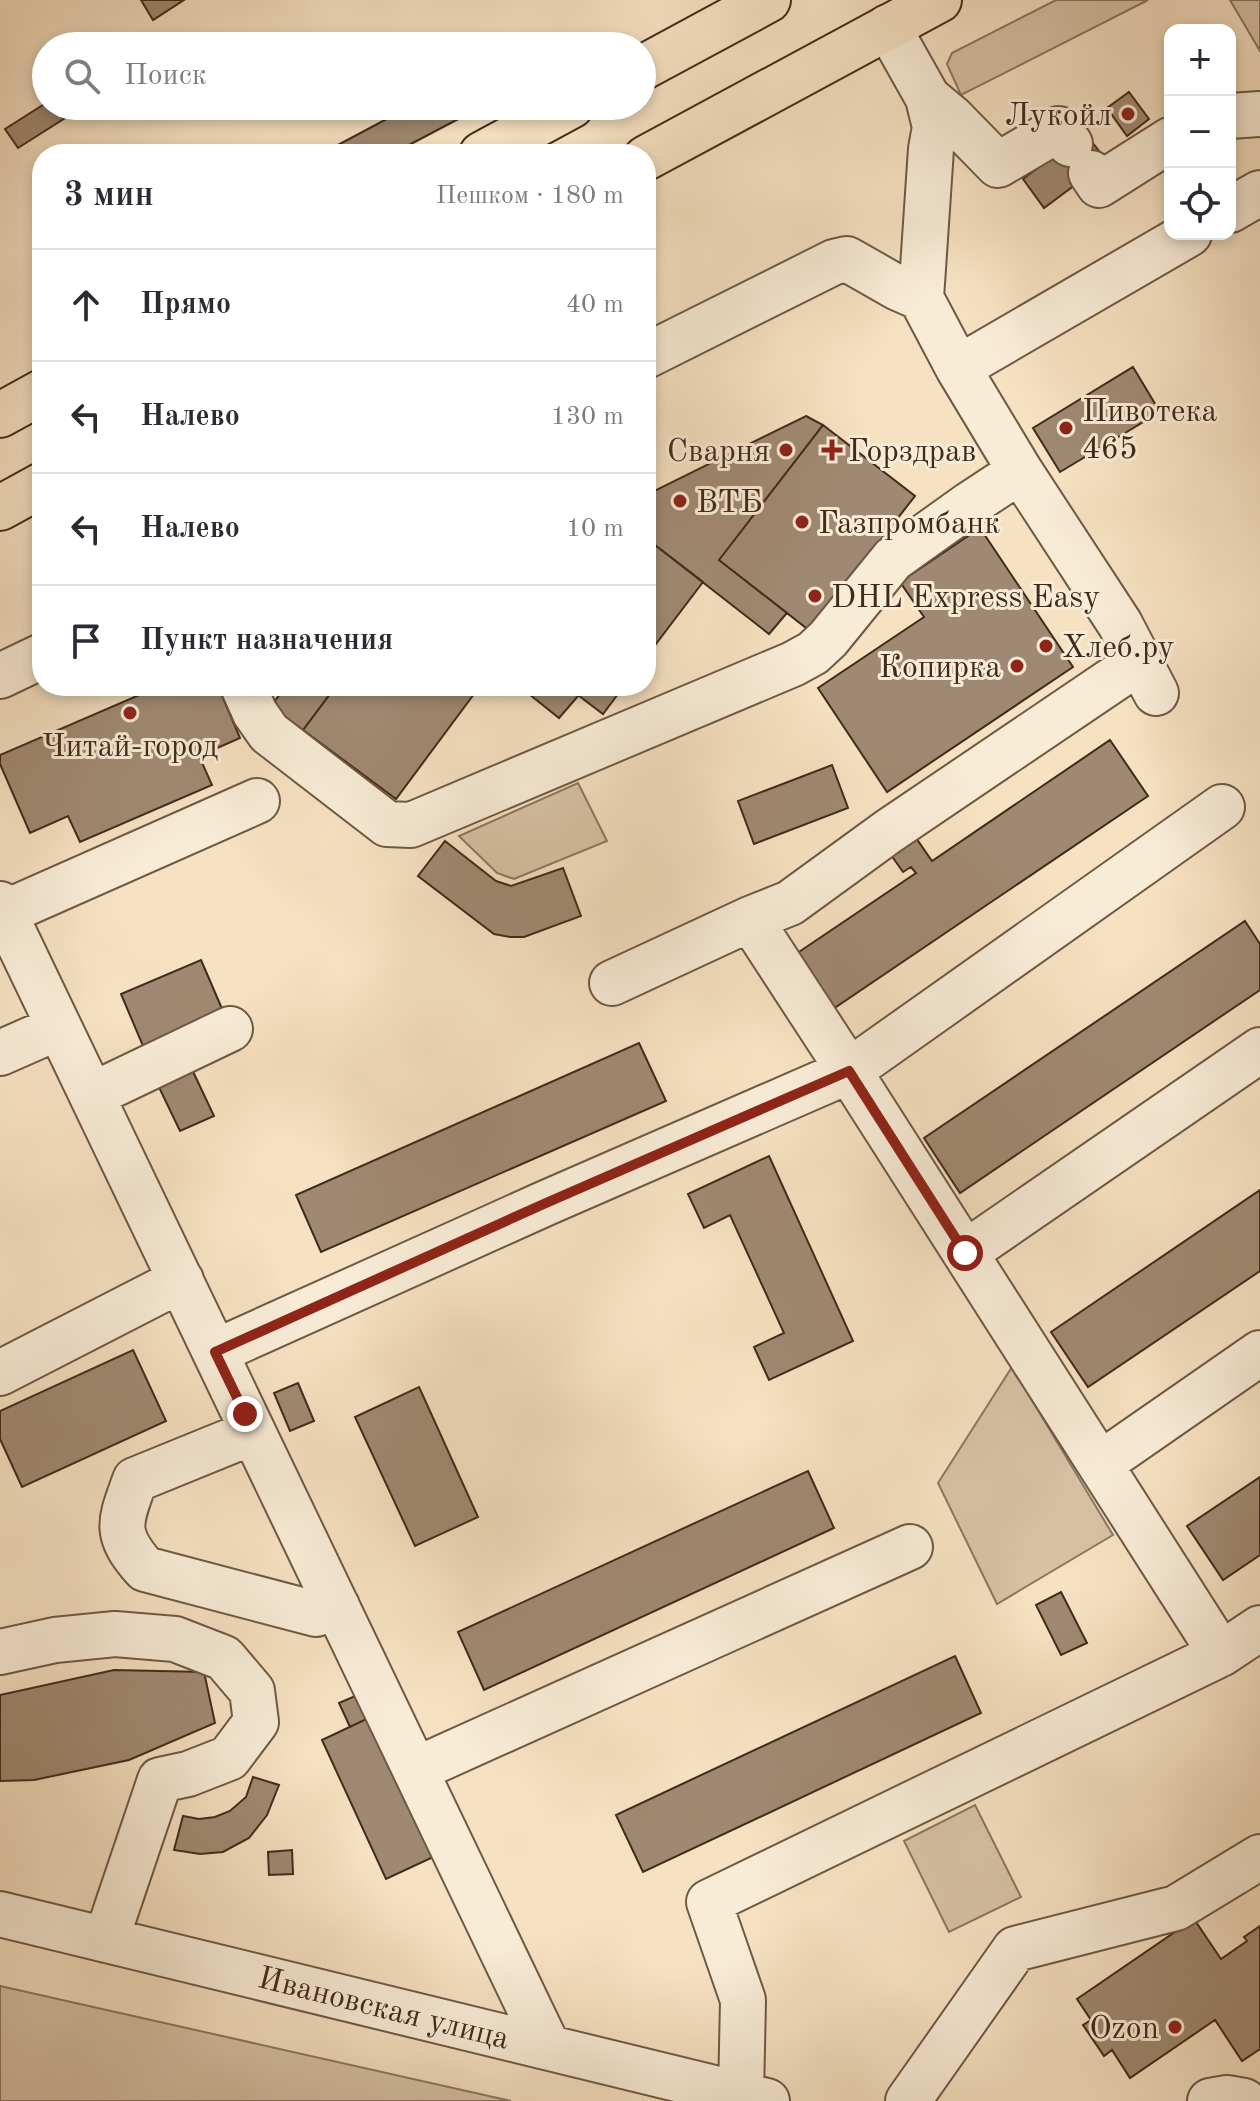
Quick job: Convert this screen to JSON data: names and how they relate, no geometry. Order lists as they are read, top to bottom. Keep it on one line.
{"streets":{"street":["Ивановская улица"]},"places":{"other":["Лукойл","Пивотека 465","Сварня","ВТБ","Газпромбанк","DHL Express Easy","Хлеб.ру","Копирка","Читай-город","Ozon"],"health":["Горздрав"]},"page":{"map_buttons":["+","−"],"search":"Поиск","heading":["3 мин","Пешком · 180 m"],"list":[["Прямо","40 m"],["Налево","130 m"],["Налево","10 m"],"Пункт назначения"]}}
